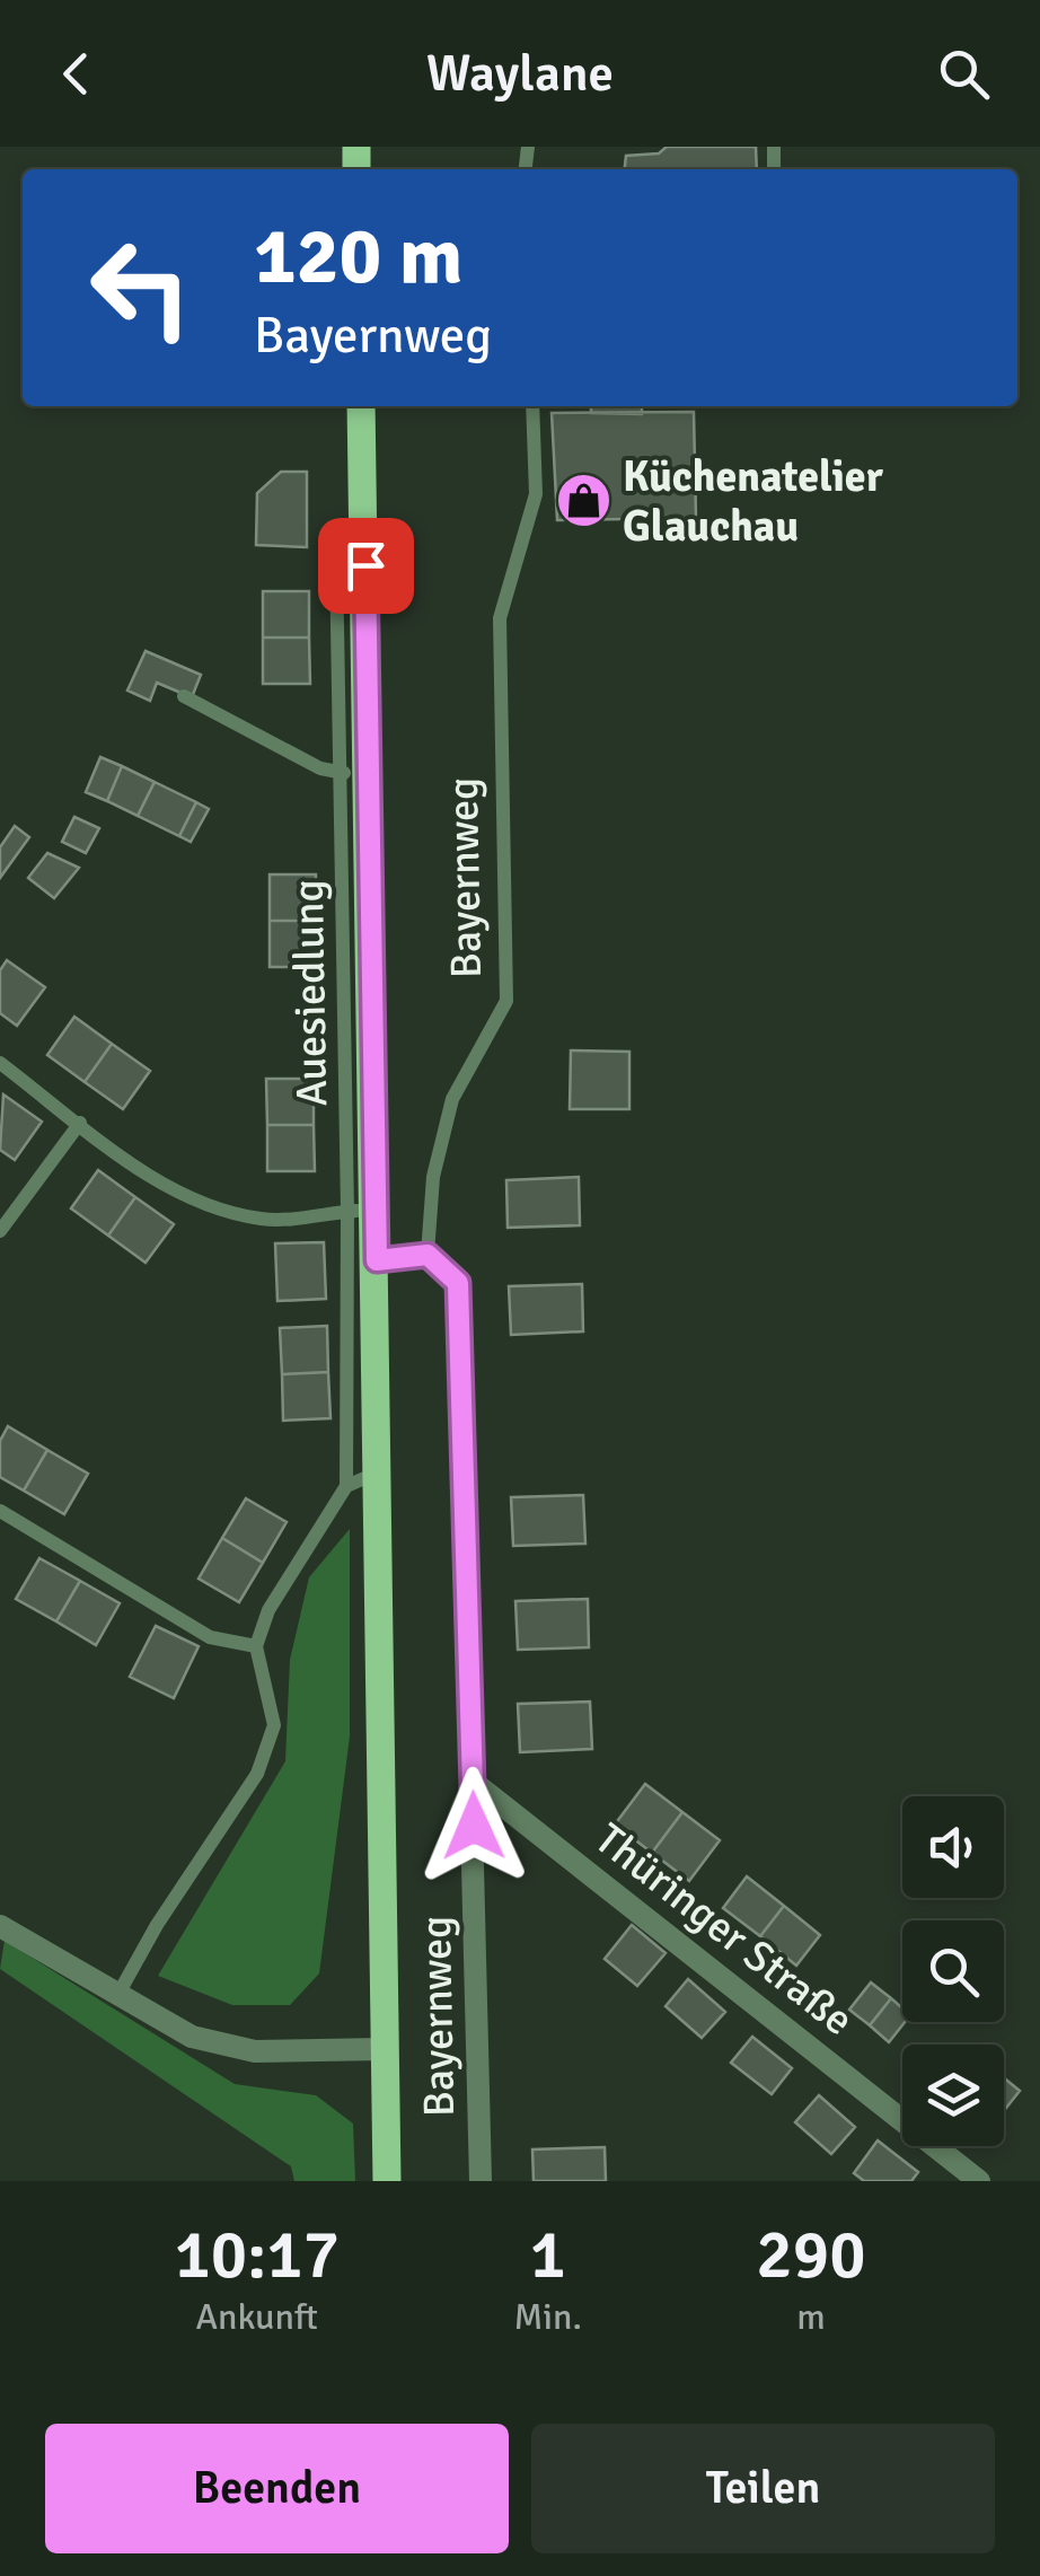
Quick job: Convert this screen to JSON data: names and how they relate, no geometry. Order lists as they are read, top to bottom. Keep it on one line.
{"streets":{"street":["Bayernweg","Thüringer Straße"],"lane":["Auesiedlung"]},"crossings":[["Bayernweg","Thüringer Straße"]],"places":{"shop":["Küchenatelier Glauchau"]},"page":{"header":"Waylane","turn":["120 m","Bayernweg"],"eta":["10:17","Ankunft","1","Min.","290","m"],"buttons":["Beenden","Teilen"]}}
